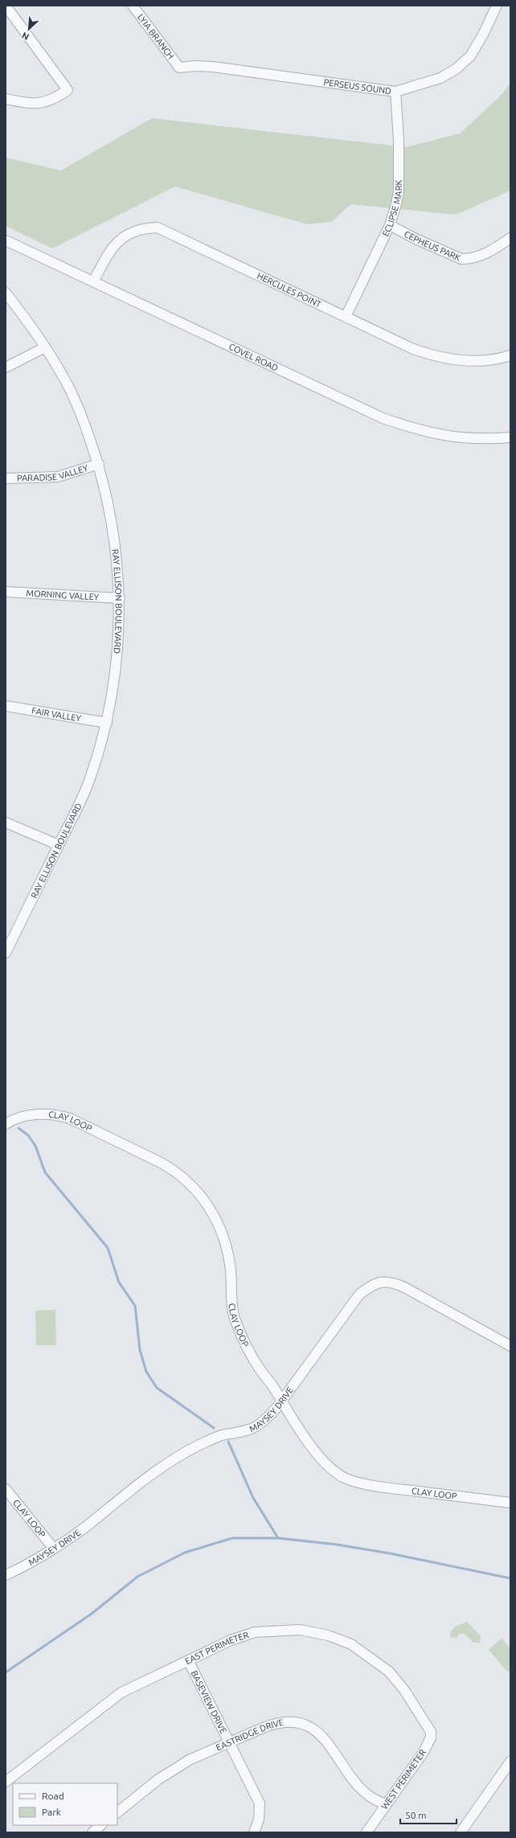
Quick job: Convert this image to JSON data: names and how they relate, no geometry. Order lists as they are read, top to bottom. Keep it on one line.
{"streets":{"street":["LYIA BRANCH","PERSEUS SOUND","ECLIPSE MARK","CEPHEUS PARK","HERCULES POINT","COVEL ROAD","PARADISE VALLEY","MORNING VALLEY","RAY ELLISON BOULEVARD","FAIR VALLEY","CLAY LOOP","MAYSEY DRIVE","EAST PERIMETER","BASEVIEW DRIVE","EASTRIDGE DRIVE","WEST PERIMETER"]},"crossings":[["LYIA BRANCH","PERSEUS SOUND"],["PERSEUS SOUND","ECLIPSE MARK"],["ECLIPSE MARK","CEPHEUS PARK"],["ECLIPSE MARK","HERCULES POINT"],["HERCULES POINT","COVEL ROAD"],["PARADISE VALLEY","RAY ELLISON BOULEVARD"],["MORNING VALLEY","RAY ELLISON BOULEVARD"],["RAY ELLISON BOULEVARD","FAIR VALLEY"],["CLAY LOOP","MAYSEY DRIVE"],["EAST PERIMETER","BASEVIEW DRIVE"],["EAST PERIMETER","WEST PERIMETER"],["BASEVIEW DRIVE","EASTRIDGE DRIVE"],["EASTRIDGE DRIVE","WEST PERIMETER"]],"legend":["Road","Park"],"scale_bar":"50 m","north":"bottom left"}
